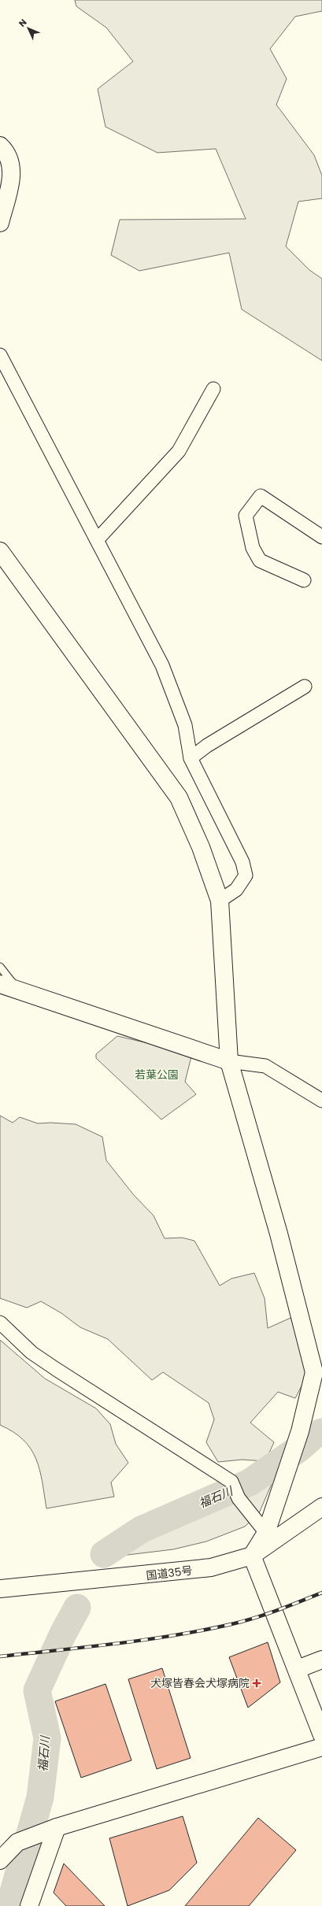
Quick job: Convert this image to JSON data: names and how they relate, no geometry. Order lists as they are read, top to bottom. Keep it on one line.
{"streets":{"main road":["国道35号"]},"water":["福石川"],"parks":["若葉公園"],"places":{"health":["犬塚皆春会犬塚病院"]},"north":"top left"}
